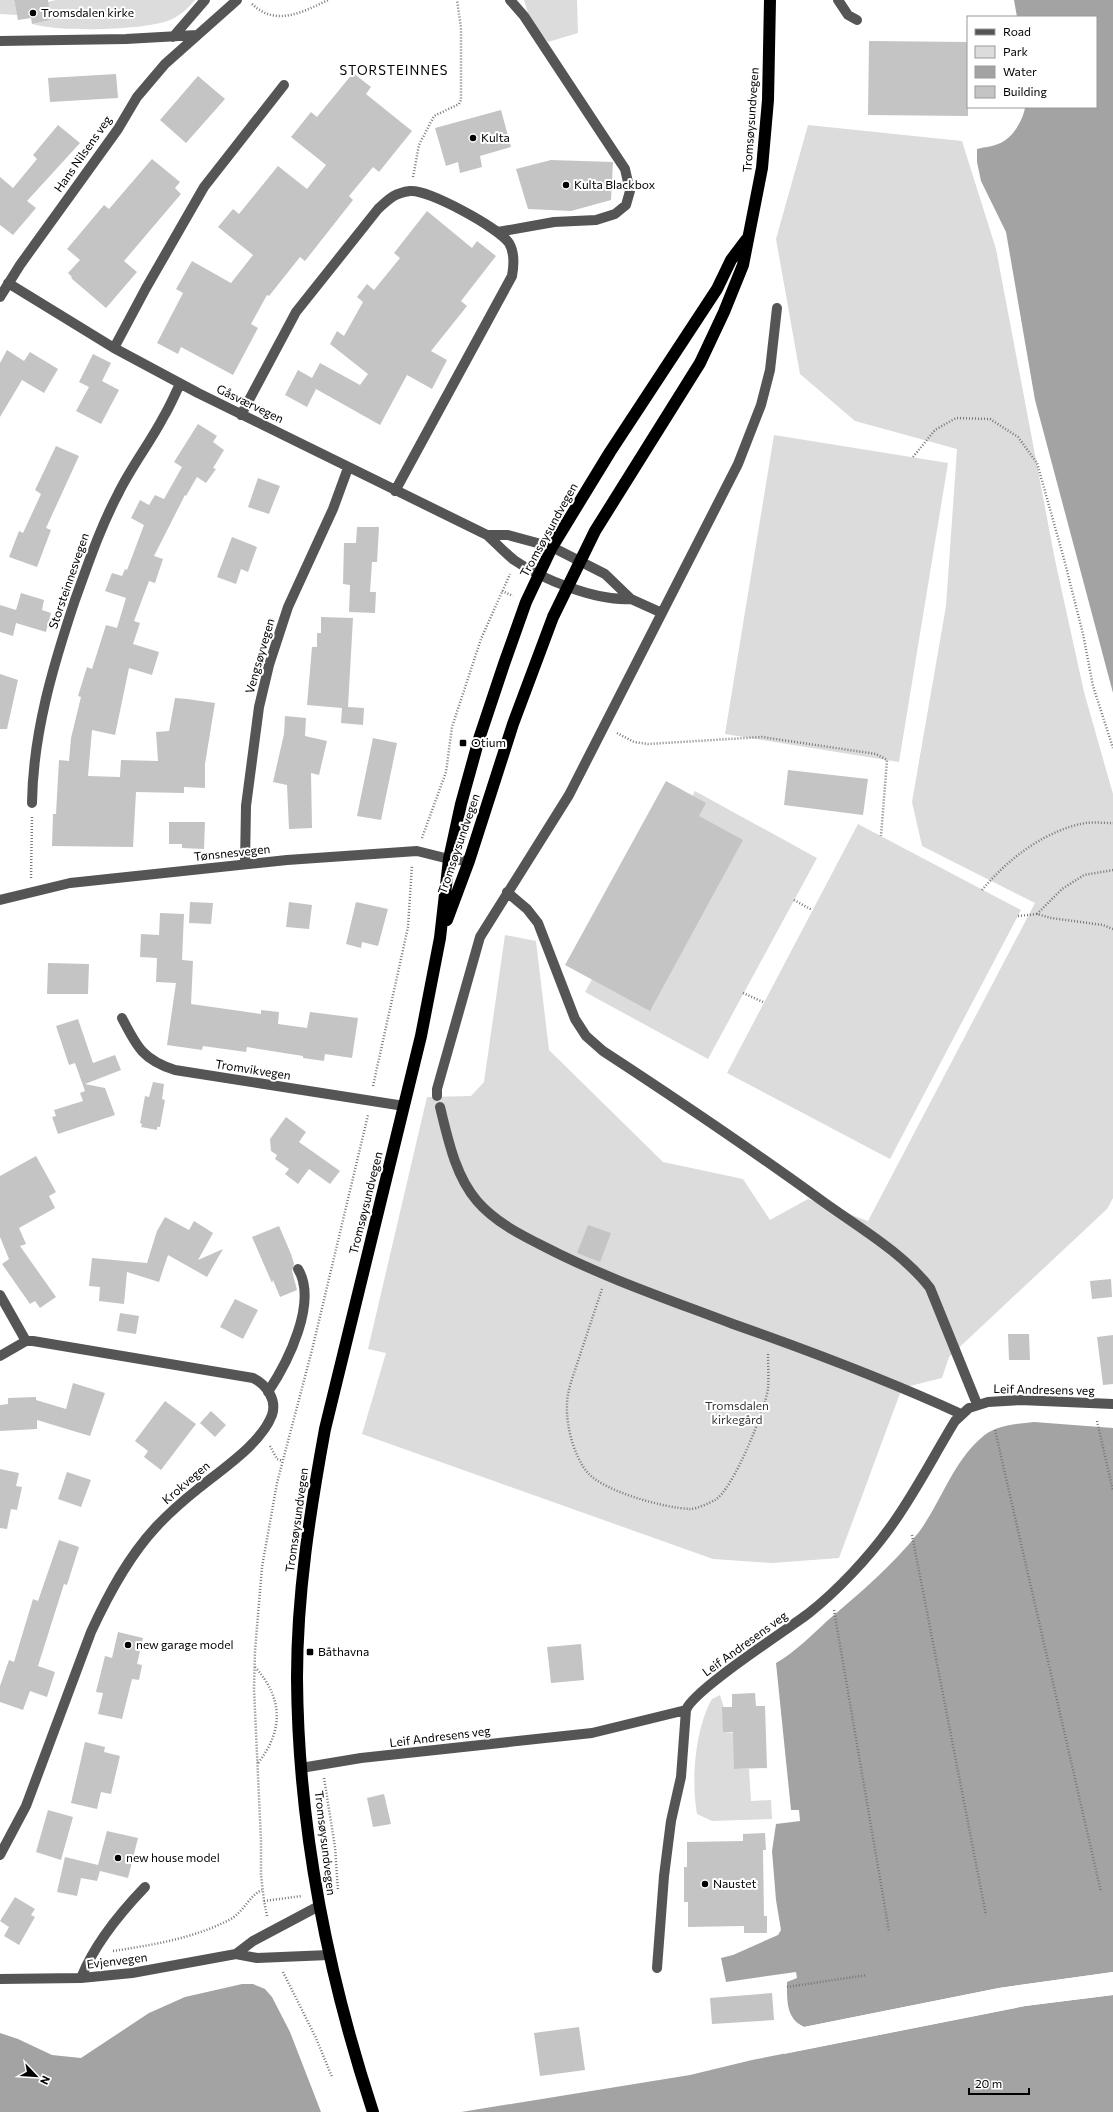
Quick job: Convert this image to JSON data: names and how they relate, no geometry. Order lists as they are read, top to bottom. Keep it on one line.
{"streets":{"highway":["Tromsøysundvegen"],"street":["Hans Nilsens veg","Gåsværvegen","Storsteinnesvegen","Vengsøyvegen","Tønsnesvegen","Tromvikvegen","Leif Andresens veg","Krokvegen","Evjenvegen"]},"crossings":[["Tromsøysundvegen","Gåsværvegen"],["Tromsøysundvegen","Tønsnesvegen"],["Tromsøysundvegen","Tromvikvegen"],["Tromsøysundvegen","Leif Andresens veg"],["Tromsøysundvegen","Evjenvegen"],["Hans Nilsens veg","Gåsværvegen"],["Gåsværvegen","Storsteinnesvegen"],["Gåsværvegen","Vengsøyvegen"],["Vengsøyvegen","Tønsnesvegen"]],"districts":["STORSTEINNES"],"parks":["Tromsdalen kirkegård"],"places":{"other":["Tromsdalen kirke","Kulta","Kulta Blackbox","new garage model","new house model","Naustet"],"transit":["Otium","Båthavna"]},"legend":["Road","Park","Water","Building"],"scale_bar":"20 m","north":"bottom right"}
